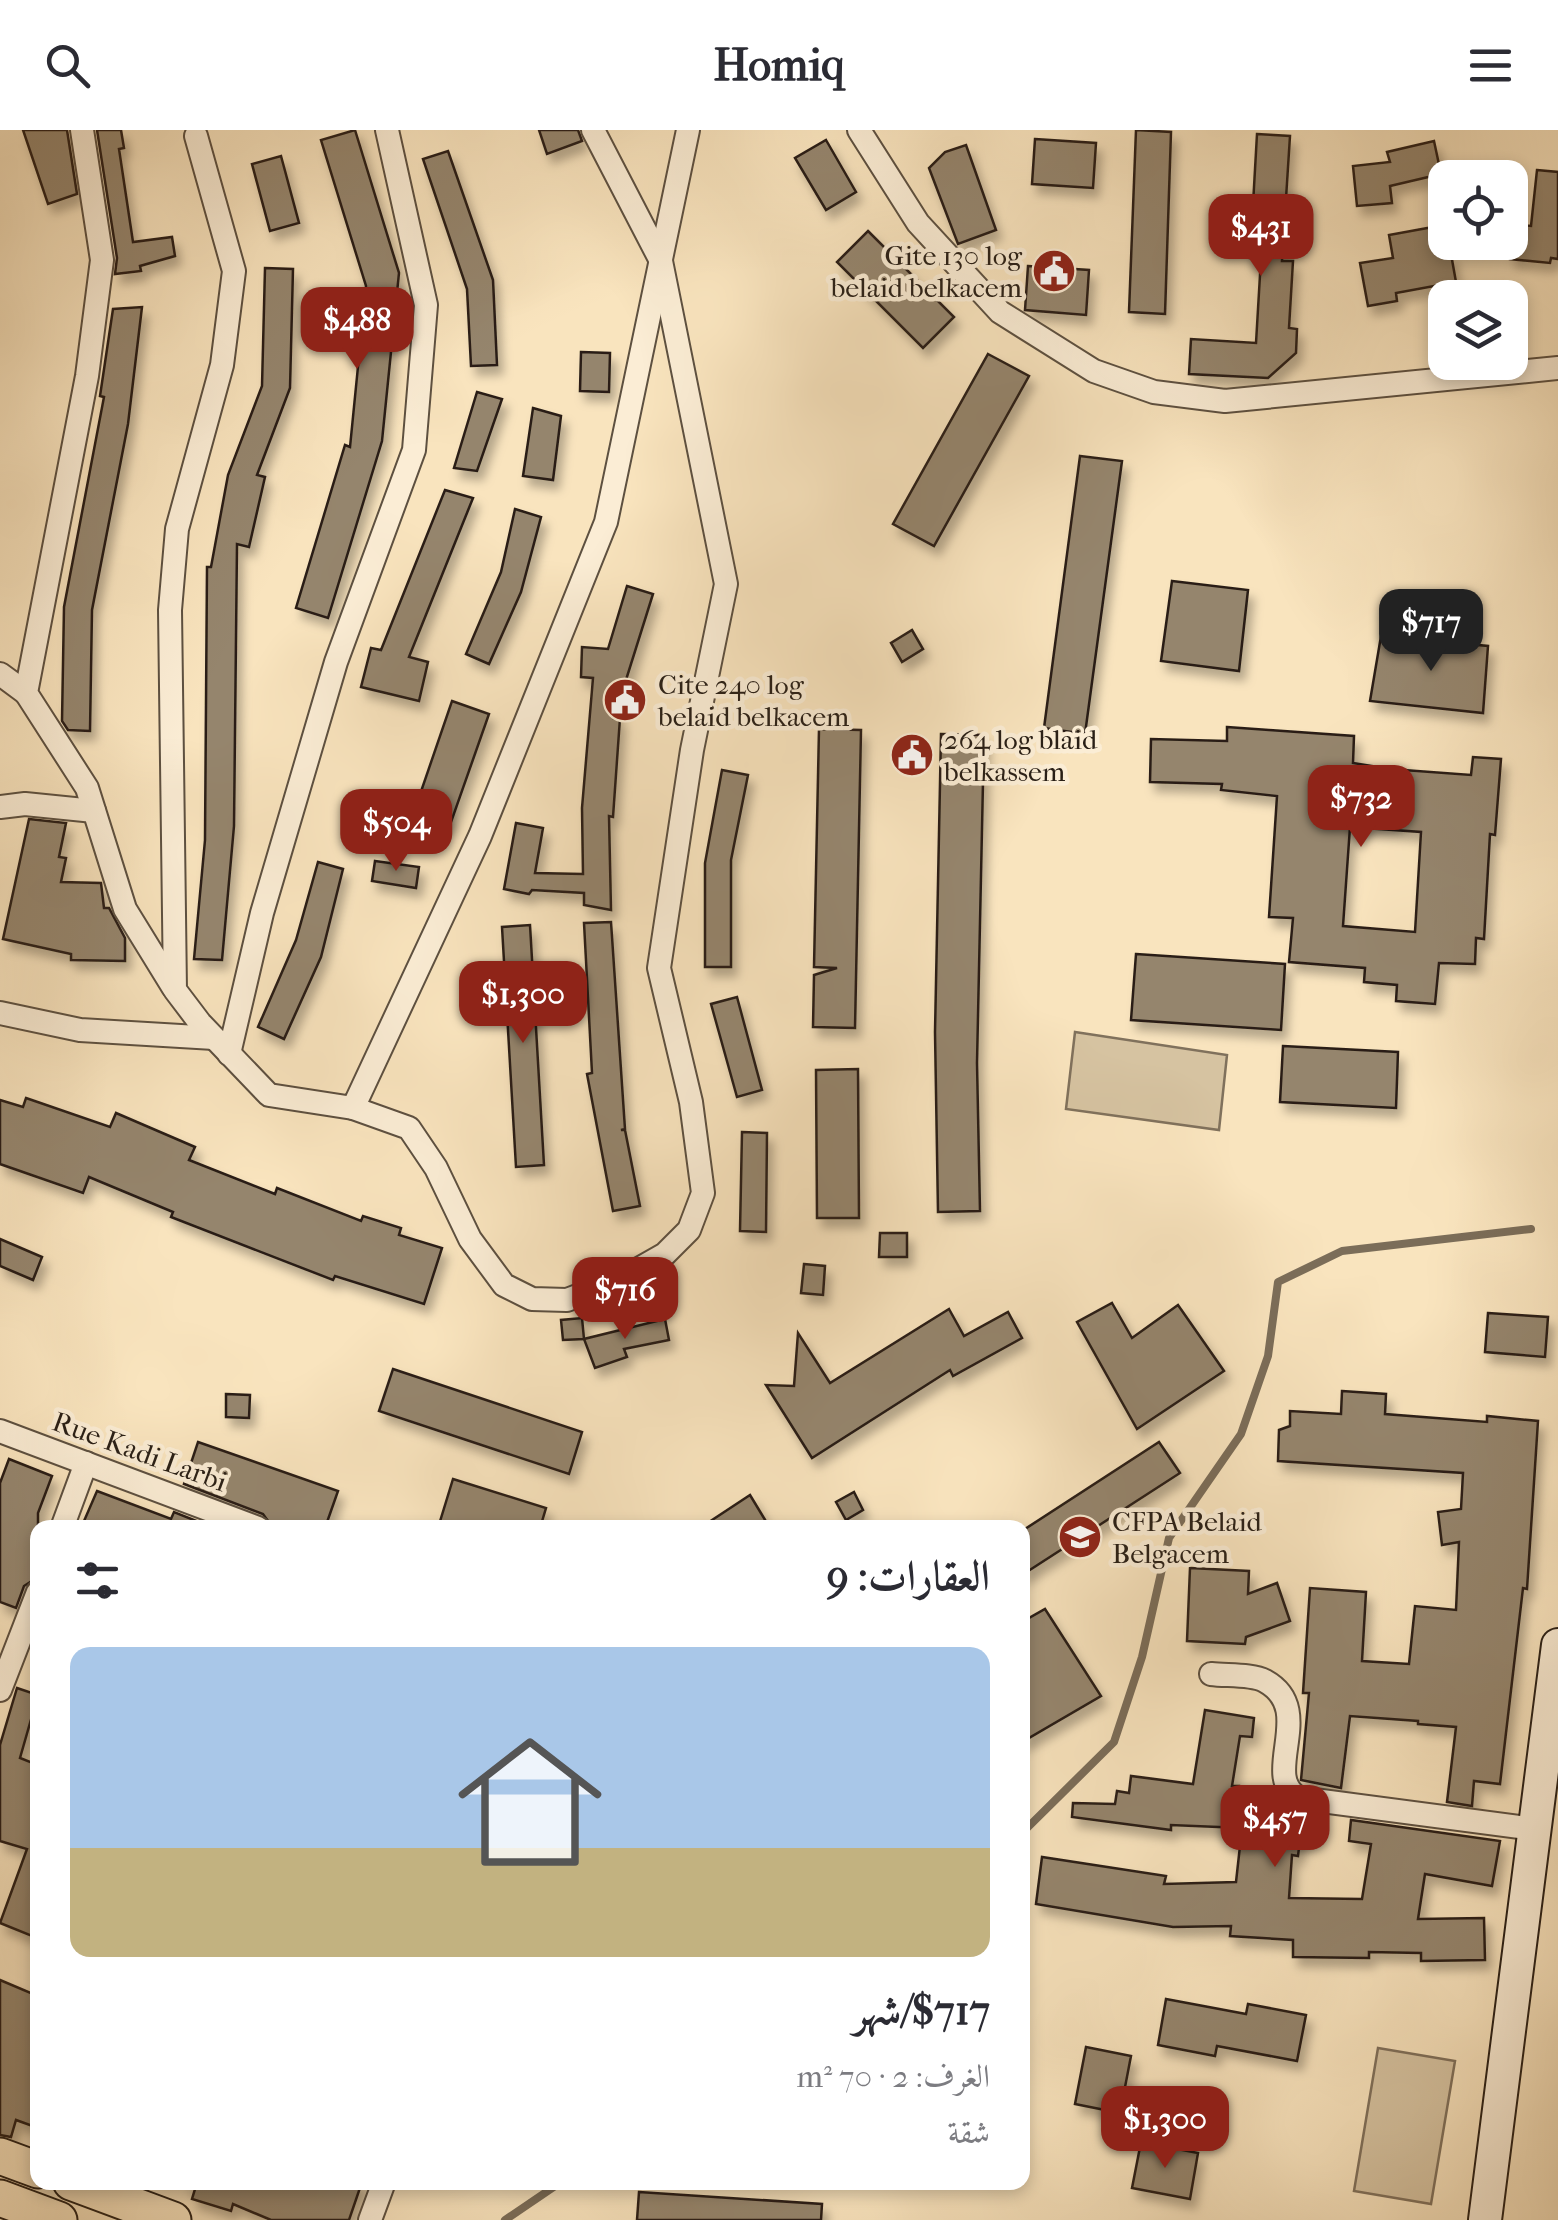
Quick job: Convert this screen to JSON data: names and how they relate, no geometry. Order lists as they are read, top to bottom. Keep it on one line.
{"streets":{"street":["Rue Kadi Larbi"]},"places":{"public building":["Gite 130 log belaid belkacem","Cite 240 log belaid belkacem","264 log blaid belkassem"],"school or university":["CFPA Belaid Belgacem"]},"page":{"header":"Homiq","price":["$431","$488","$717","$732","$504","$1,300","$716","$457","$1,300"],"heading":"العقارات: 9","list":[{"name":"$717/شهر","note":"الغرف: 2 · 70 m² · شقة"}]}}
